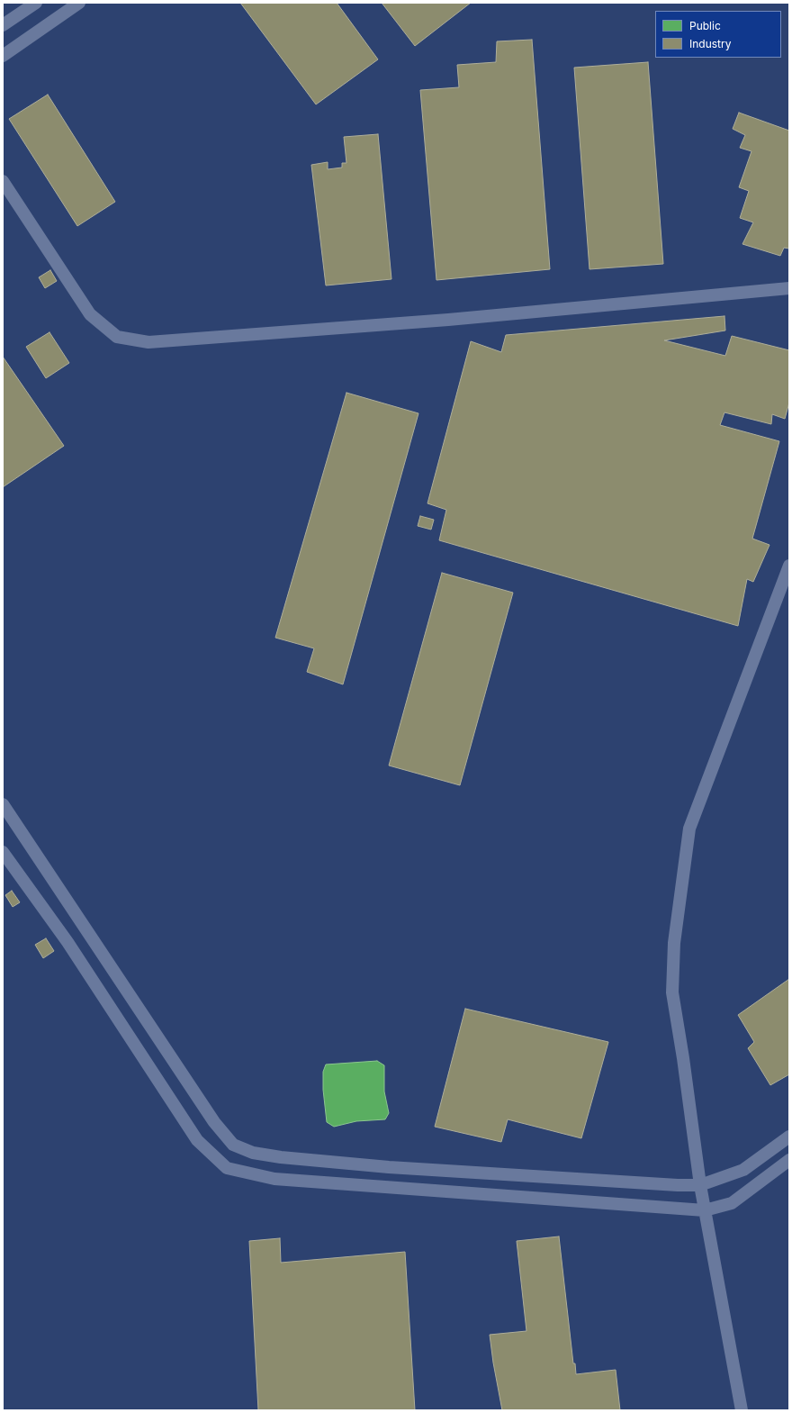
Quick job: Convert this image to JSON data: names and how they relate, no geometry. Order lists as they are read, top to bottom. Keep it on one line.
{"legend":["Public","Industry"]}
